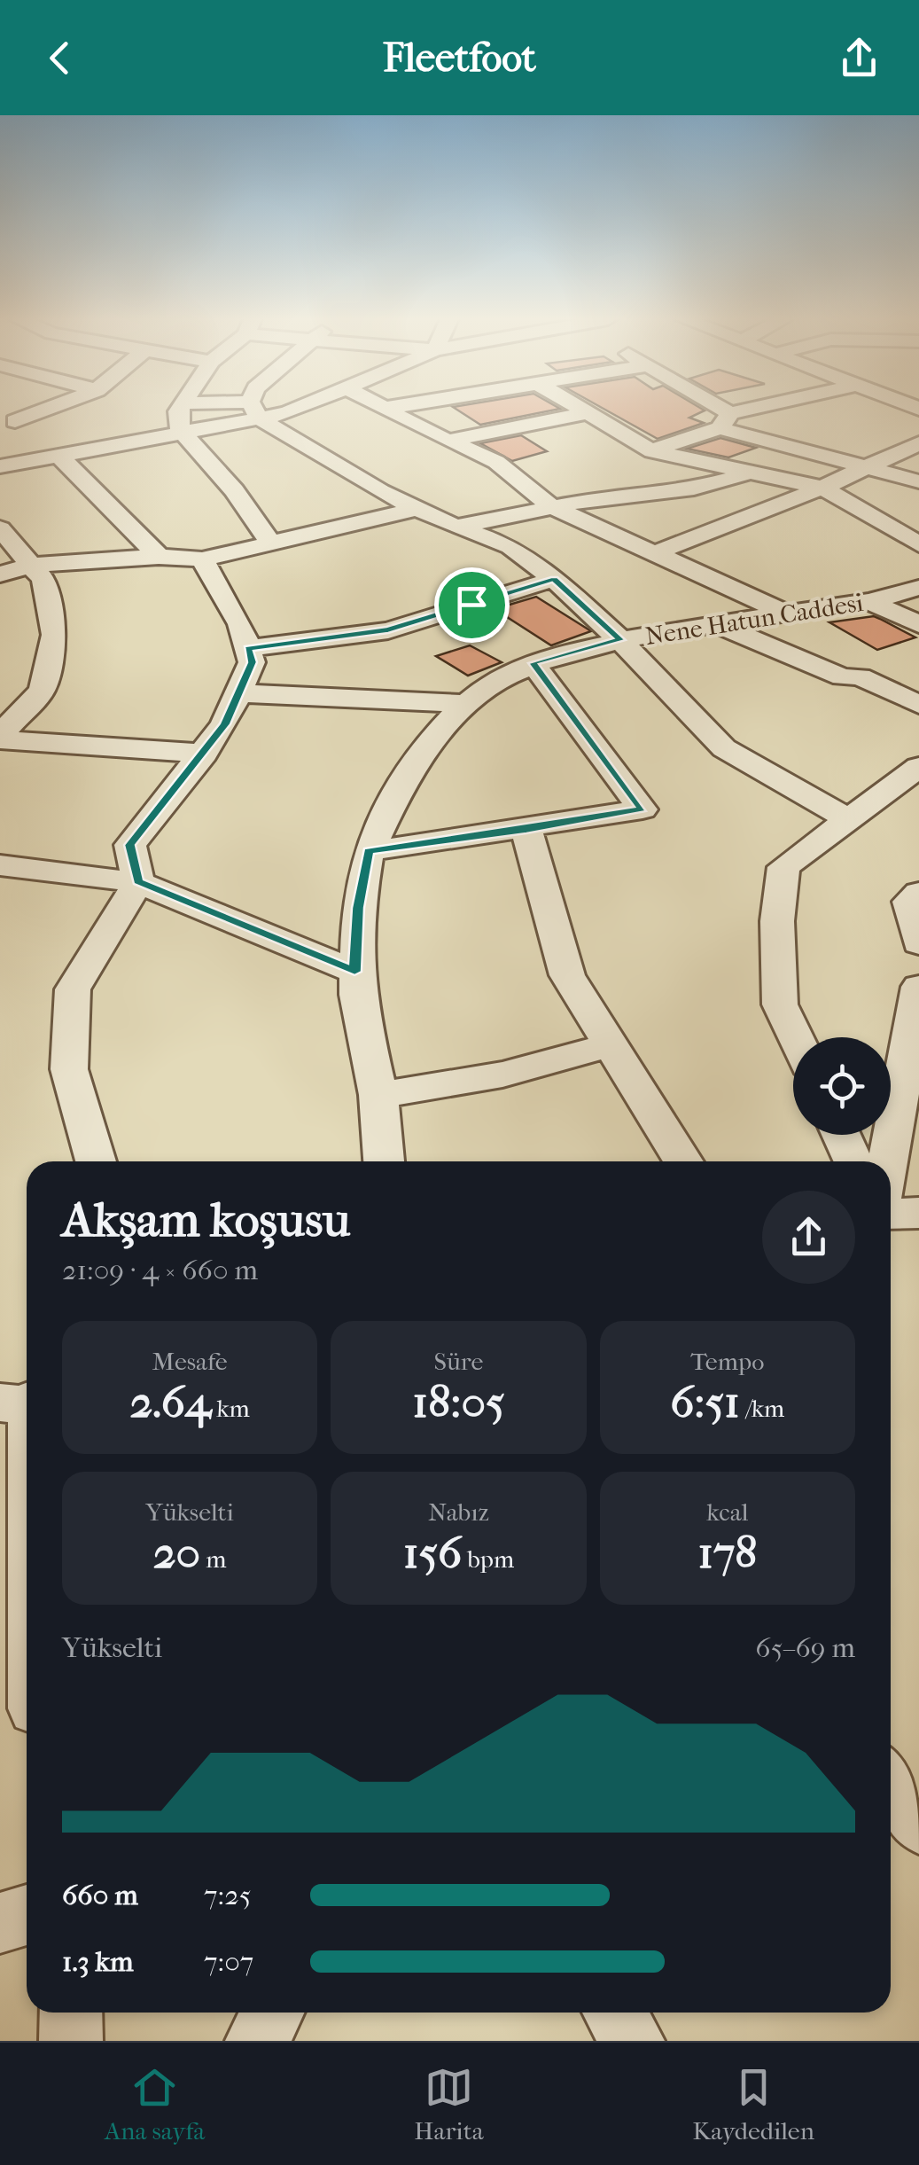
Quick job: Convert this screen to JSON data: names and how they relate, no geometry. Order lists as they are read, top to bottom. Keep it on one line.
{"streets":{"street":["Nene Hatun Caddesi"]},"page":{"header":"Fleetfoot","heading":["Akşam koşusu","21:09 · 4 × 660 m"],"stats":[["Mesafe","2.64 km"],["Süre","18:05"],["Tempo","6:51 /km"],["Yükselti","20 m"],["Nabız","156 bpm"],["kcal","178"]],"chart":["Yükselti","65–69 m"],"list":[{"name":"660 m","note":"7:25"},{"name":"1.3 km","note":"7:07"}],"tabs":["Ana sayfa","Harita","Kaydedilen"]}}
